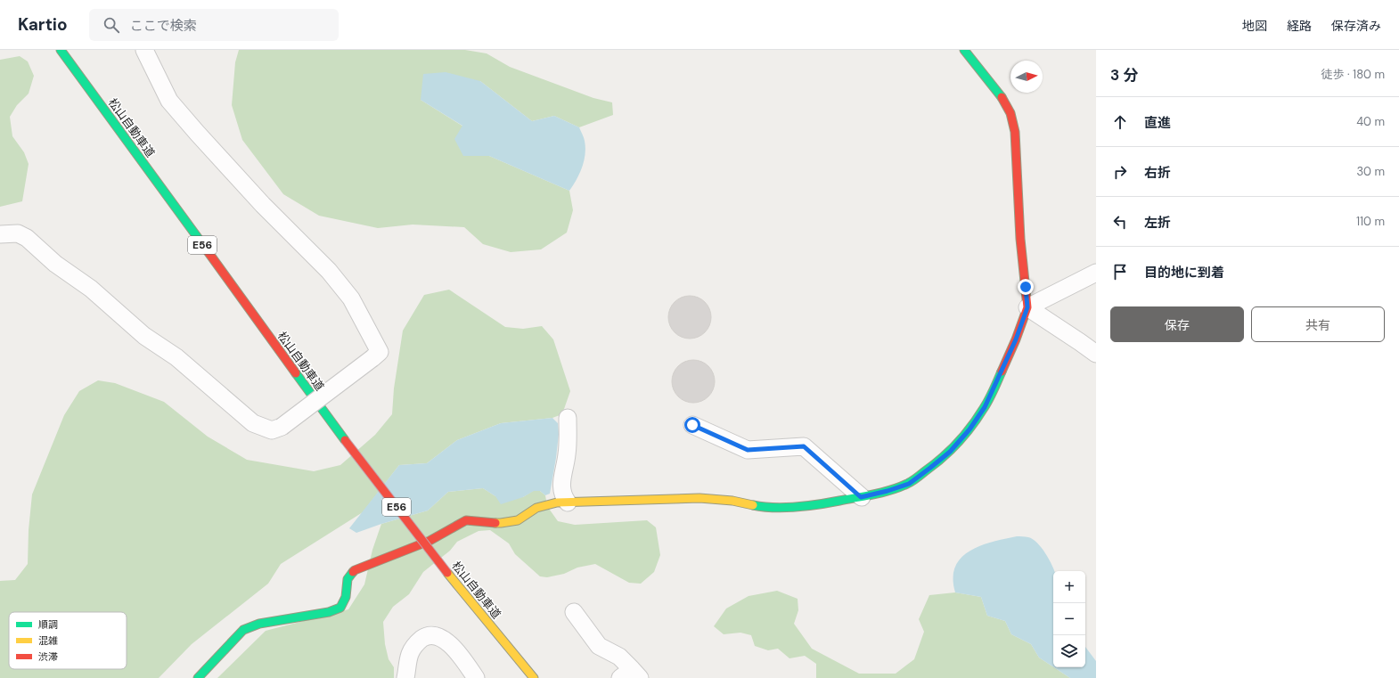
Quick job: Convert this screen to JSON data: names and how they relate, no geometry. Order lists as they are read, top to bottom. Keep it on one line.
{"streets":{"main road":["松山自動車道","E56"]},"legend":["順調","混雑","渋滞"],"north":"right","page":{"header":"Kartio","search":"ここで検索","nav":["地図","経路","保存済み"],"heading":["3 分","徒歩 · 180 m"],"list":[["直進","40 m"],["右折","30 m"],["左折","110 m"],"目的地に到着"],"buttons":["保存","共有"],"map_buttons":["+","−"]}}
